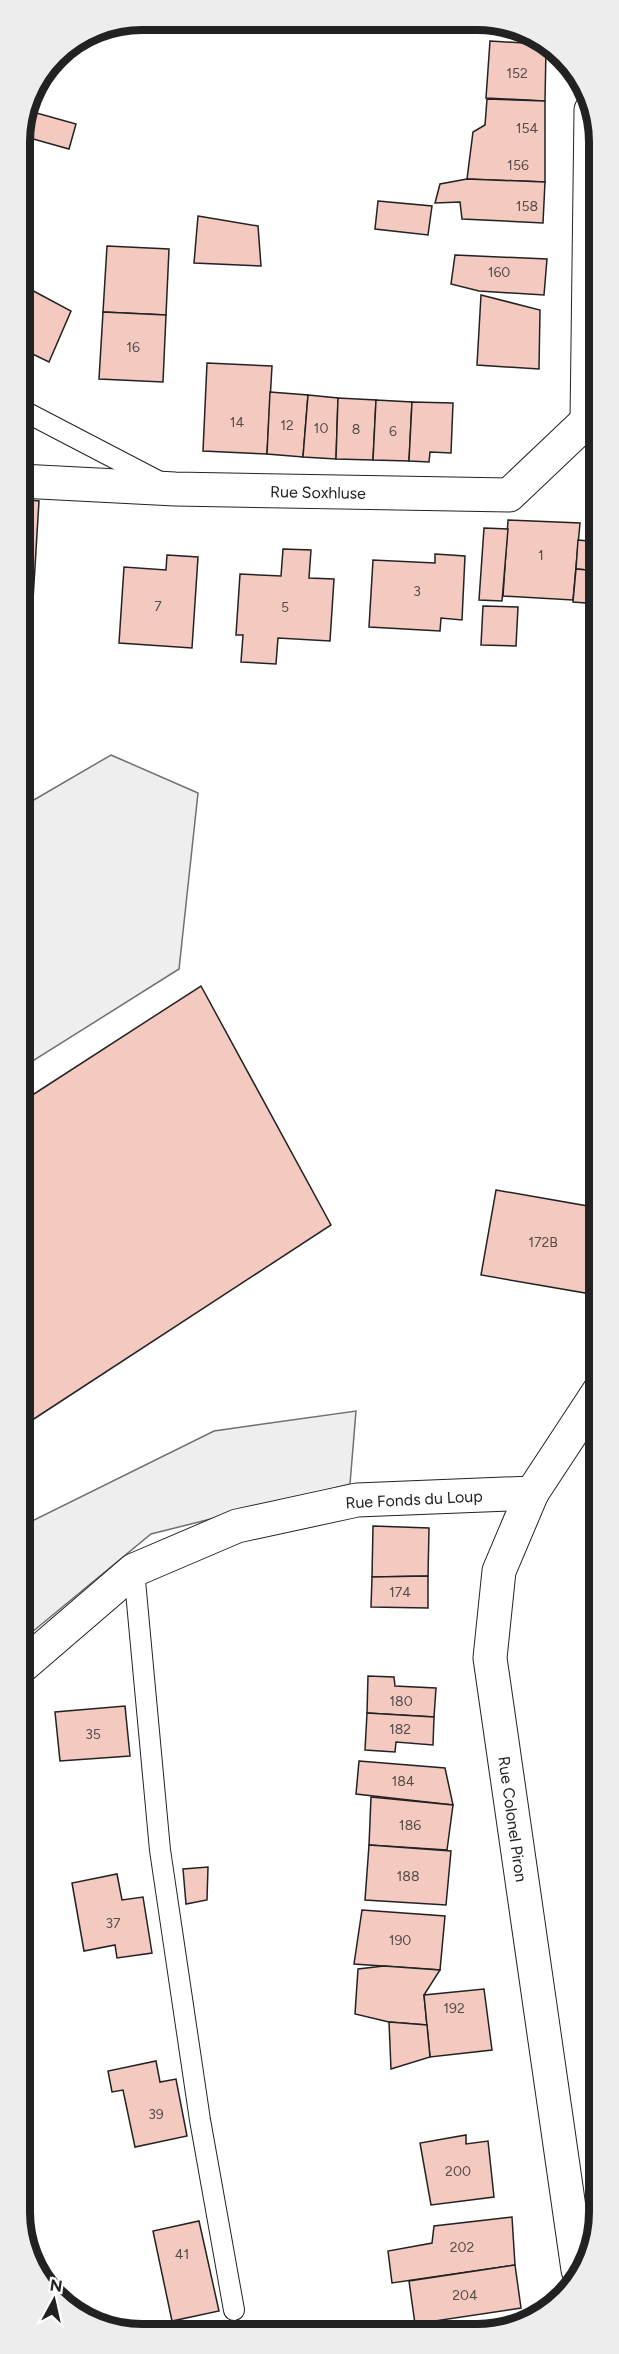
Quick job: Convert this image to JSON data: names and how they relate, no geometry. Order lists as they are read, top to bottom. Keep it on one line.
{"streets":{"street":["Rue Soxhluse","Rue Fonds du Loup","Rue Colonel Piron"]},"crossings":[["Rue Fonds du Loup","Rue Colonel Piron"]],"house_numbers":["152","154","156","158","160","16","14","12","10","8","6","1","3","7","5","172B","174","180","182","35","184","186","188","37","190","192","39","200","202","41","204"],"north":"top"}
